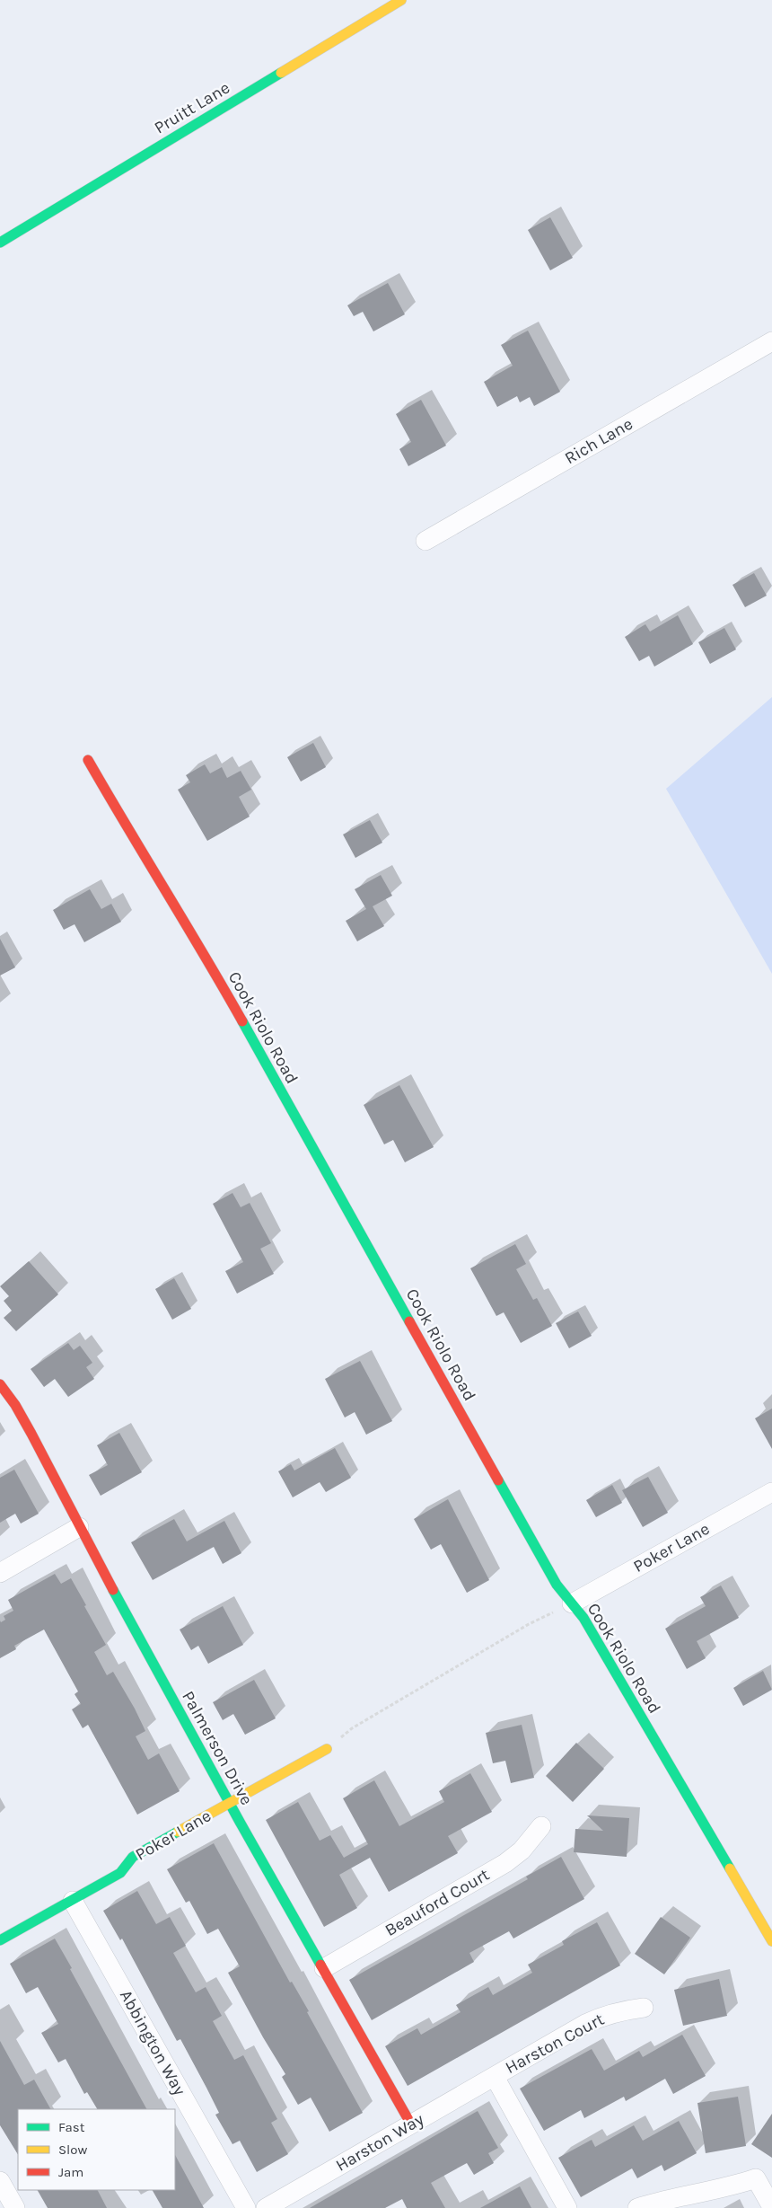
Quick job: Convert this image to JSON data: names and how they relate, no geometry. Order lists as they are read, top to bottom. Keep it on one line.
{"streets":{"street":["Pruitt Lane","Rich Lane","Cook Riolo Road","Poker Lane","Palmerson Drive","Beauford Court","Abbington Way","Harston Court","Harston Way"]},"crossings":[["Cook Riolo Road","Poker Lane"],["Poker Lane","Palmerson Drive"],["Poker Lane","Abbington Way"],["Palmerson Drive","Beauford Court"],["Palmerson Drive","Harston Way"],["Harston Court","Harston Way"]],"legend":["Fast","Slow","Jam"]}
